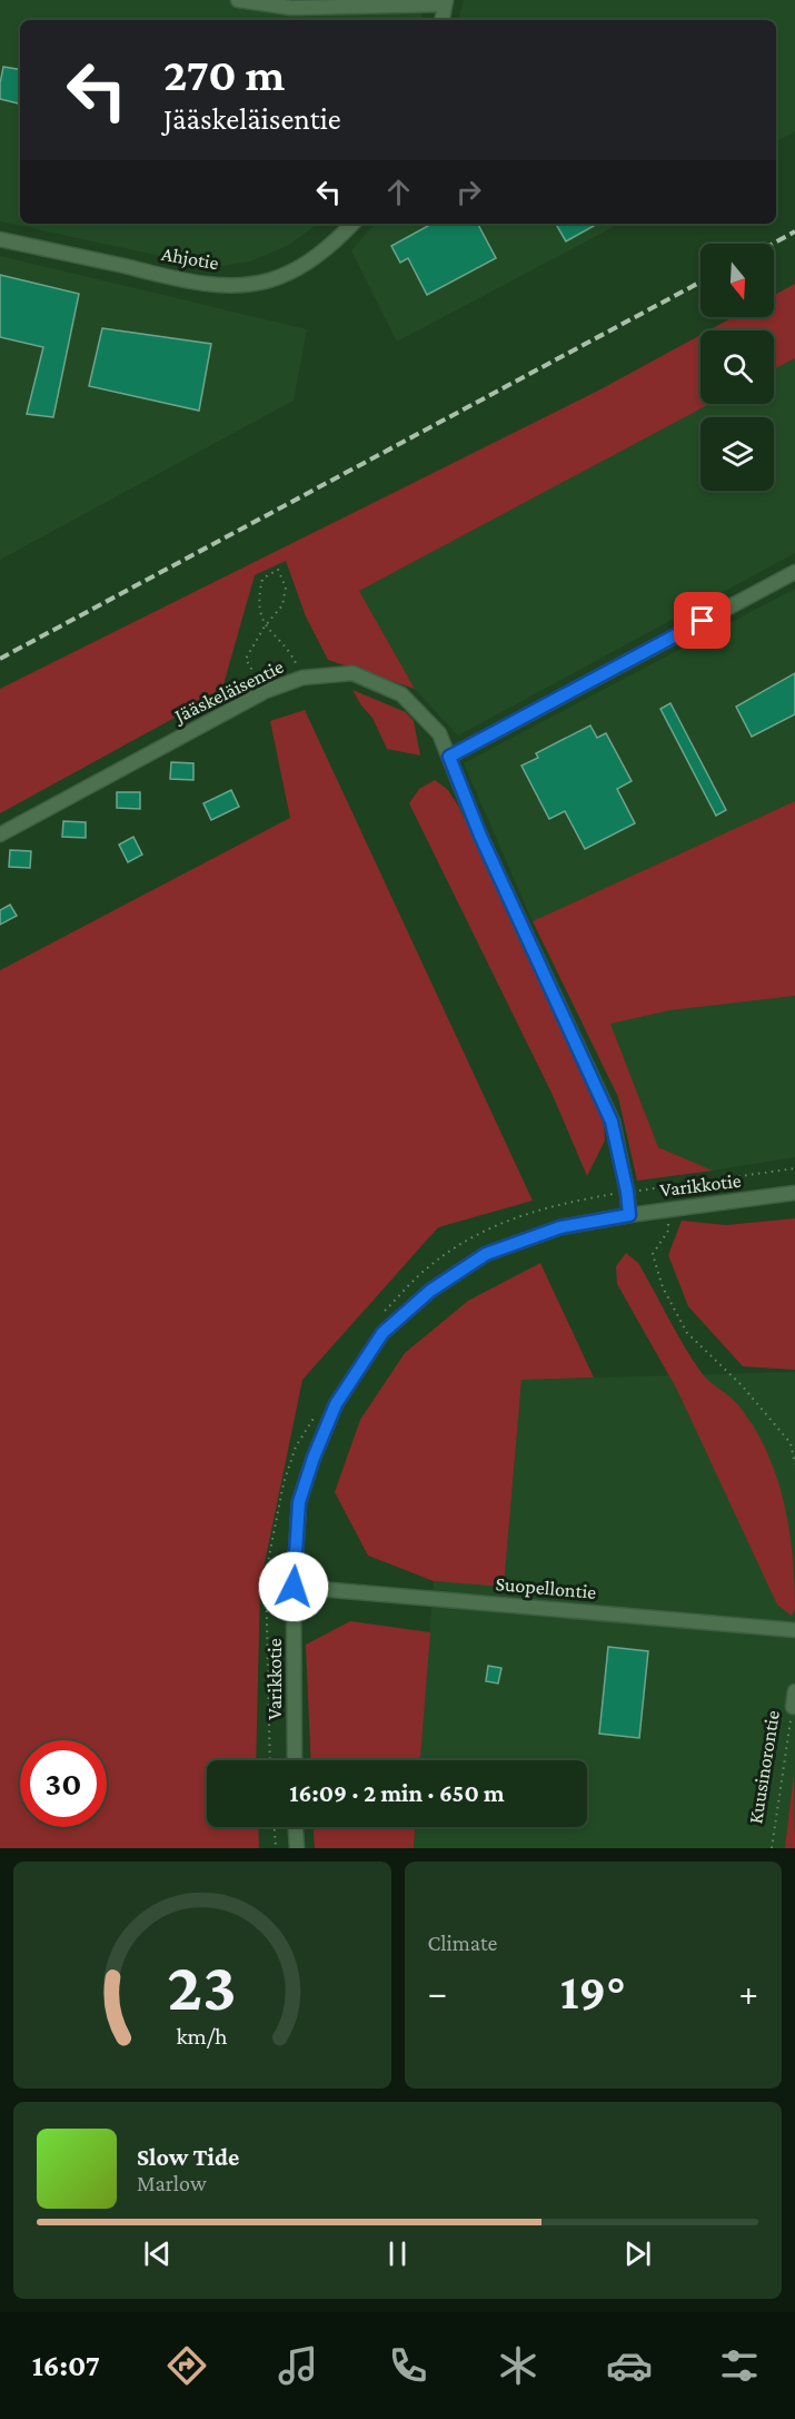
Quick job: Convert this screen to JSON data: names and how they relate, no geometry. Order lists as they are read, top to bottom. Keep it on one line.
{"streets":{"street":["Ahjotie","Jääskeläisentie","Varikkotie","Suopellontie","Kuusinorontie"]},"crossings":[["Jääskeläisentie","Varikkotie"],["Varikkotie","Suopellontie"]],"north":"bottom","page":{"turn":["270 m","Jääskeläisentie"],"limit":"30","trip":"16:09 · 2 min · 650 m","tile":"Climate","heat":["−","19°","+"],"song":["Slow Tide","Marlow"],"tabs":"16:07","gauge":["23","km/h"]}}
